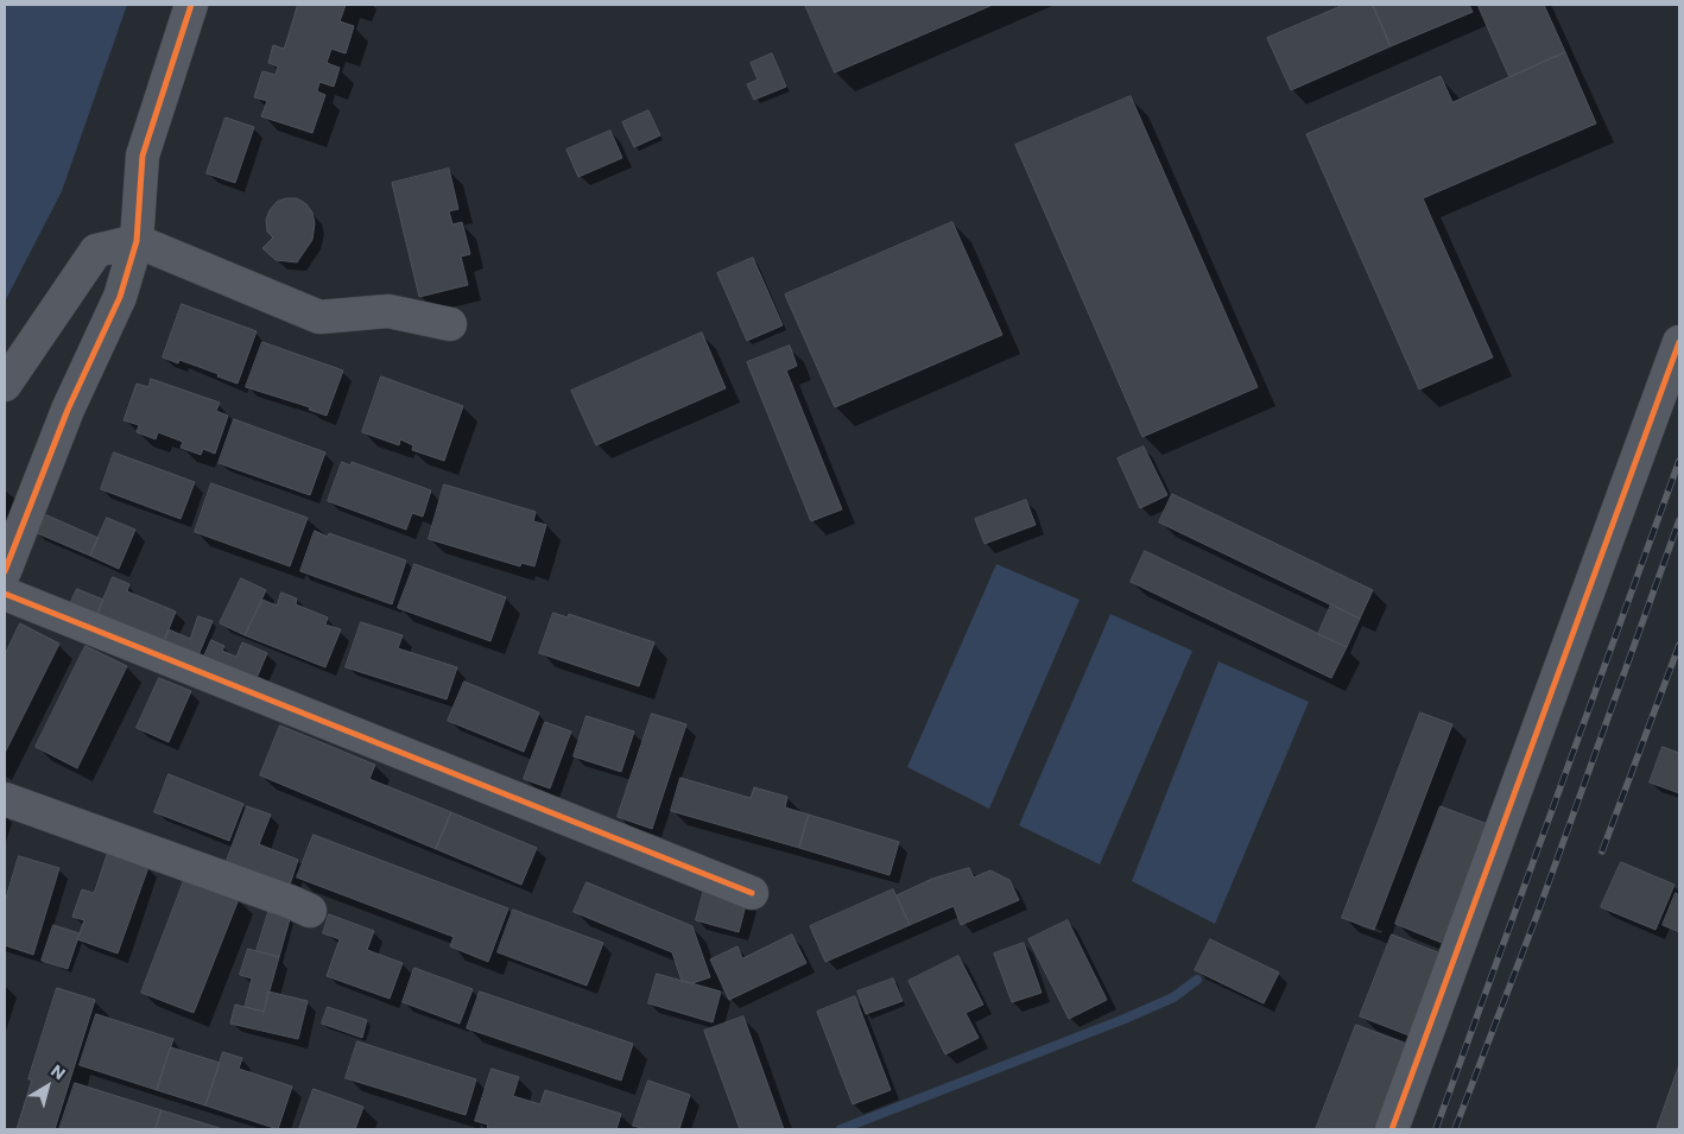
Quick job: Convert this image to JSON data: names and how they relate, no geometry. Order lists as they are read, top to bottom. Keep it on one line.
{"north":"top right"}
